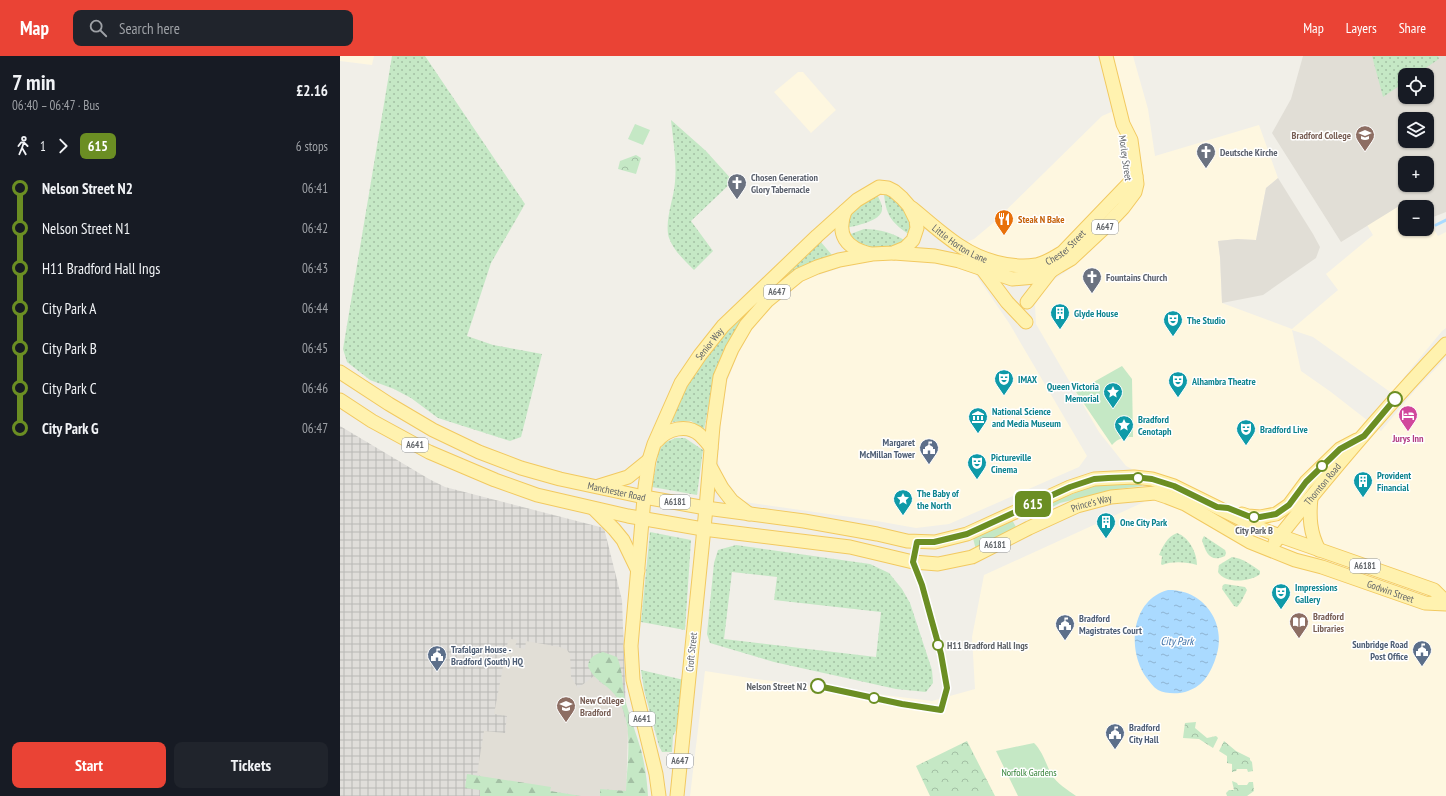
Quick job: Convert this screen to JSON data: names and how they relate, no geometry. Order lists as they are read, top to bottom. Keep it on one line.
{"streets":{"main road":["Morley Street","A647","Little Horton Lane","Chester Street","Senior Way","A641","Thornton Road","Manchester Road","A6181","Prince's Way","Godwin Street","Croft Street"]},"crossings":[["Morley Street","Chester Street"],["Little Horton Lane","Chester Street"],["Little Horton Lane","Senior Way"],["Senior Way","A641"],["Senior Way","Manchester Road"],["Senior Way","Croft Street"],["A641","A6181"],["A641","Croft Street"],["Thornton Road","Prince's Way"],["Thornton Road","Godwin Street"],["Manchester Road","Prince's Way"],["Manchester Road","Croft Street"],["A6181","Prince's Way"],["A6181","Croft Street"],["Prince's Way","Godwin Street"]],"water":["City Park"],"parks":["Norfolk Gardens"],"places":{"school or university":["Bradford College","New College Bradford"],"church":["Deutsche Kirche","Chosen Generation Glory Tabernacle","Fountains Church"],"restaurant":["Steak N Bake"],"building":["Glyde House","Provident Financial","One City Park"],"theatre":["The Studio","IMAX","Alhambra Theatre","Bradford Live","Pictureville Cinema","Impressions Gallery"],"place":["Queen Victoria Memorial","Bradford Cenotaph","The Baby of the North"],"hotel":["Jurys Inn"],"museum":["National Science and Media Museum"],"public building":["Margaret McMillan Tower","Bradford Magistrates Court","Sunbridge Road Post Office","Trafalgar House - Bradford (South) HQ","Bradford City Hall"],"other":["City Park B","H11 Bradford Hall Ings","Nelson Street N2"],"library":["Bradford Libraries"]},"lines":["bus line 615"],"page":{"header":"Map","search":"Search here","nav":["Map","Layers","Share"],"heading":["7 min","06:40 – 06:47 · Bus","£2.16"],"on_map":"615","map_buttons":["+","−"],"legs":["1","615","6 stops"],"list":[{"name":"Nelson Street N2","value":"06:41"},{"name":"Nelson Street N1","value":"06:42"},{"name":"H11 Bradford Hall Ings","value":"06:43"},{"name":"City Park A","value":"06:44"},{"name":"City Park B","value":"06:45"},{"name":"City Park C","value":"06:46"},{"name":"City Park G","value":"06:47"}],"buttons":["Start","Tickets"]}}
